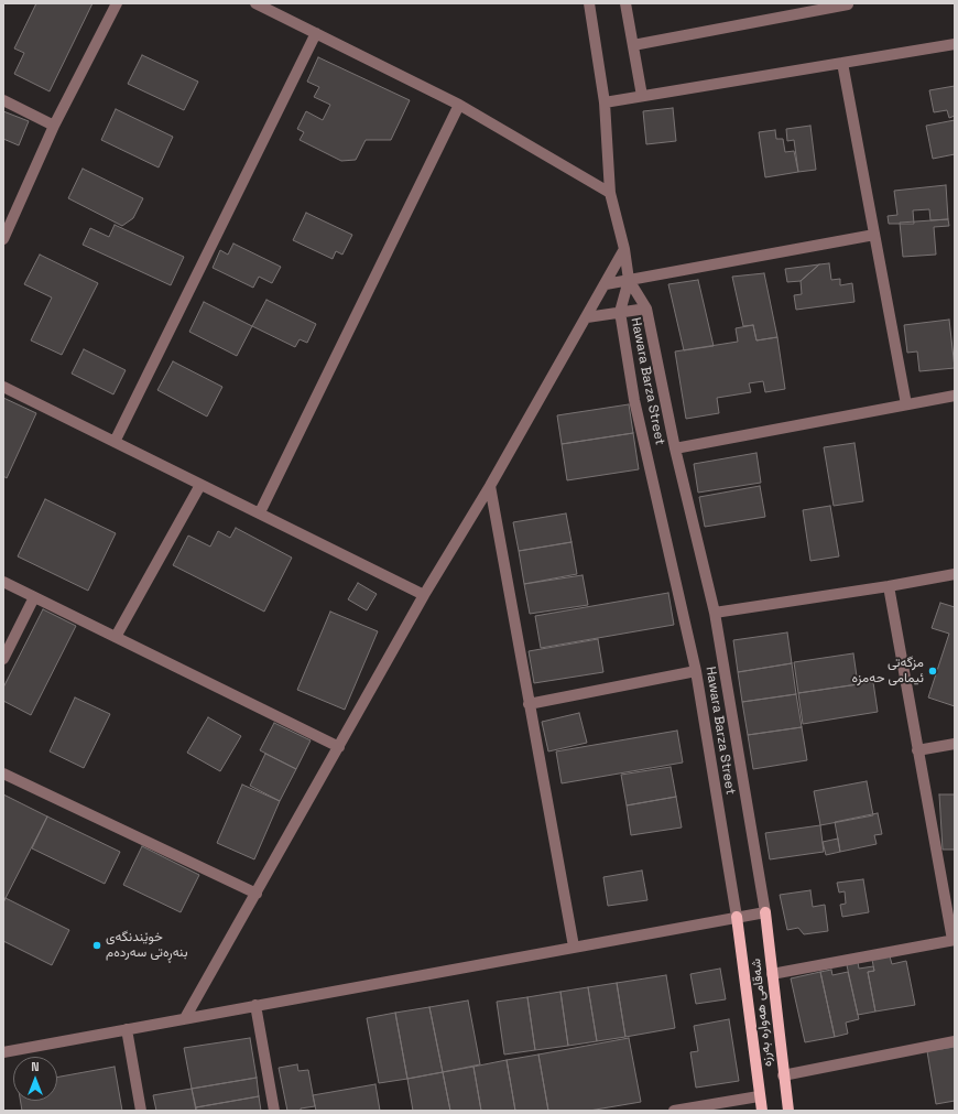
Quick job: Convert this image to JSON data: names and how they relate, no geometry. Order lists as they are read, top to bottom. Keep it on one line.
{"streets":{"main road":["شەقامی هەوارە بەرزە"],"street":["Hawara Barza Street"]},"crossings":[["Hawara Barza Street","شەقامی هەوارە بەرزە"]],"places":["مزگەتی ئیمامی حەمزە","خوێندنگەی بنەڕەتی سەردەم"],"north":"top"}
